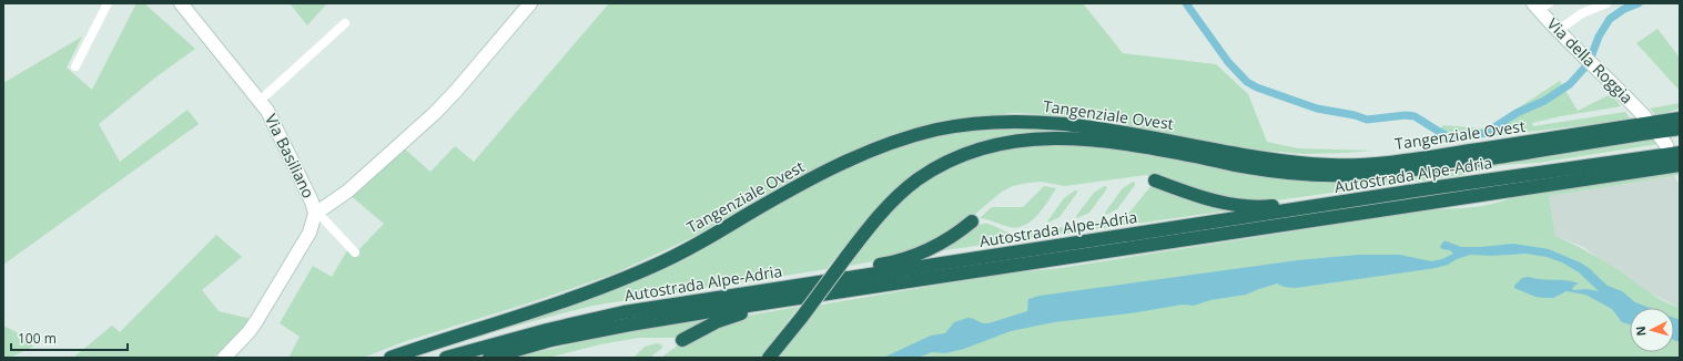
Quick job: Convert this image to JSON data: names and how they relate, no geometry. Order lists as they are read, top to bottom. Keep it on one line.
{"streets":{"highway":["Tangenziale Ovest","Autostrada Alpe-Adria"],"street":["Via della Roggia","Via Basiliano"]},"scale_bar":"100 m","north":"left"}
